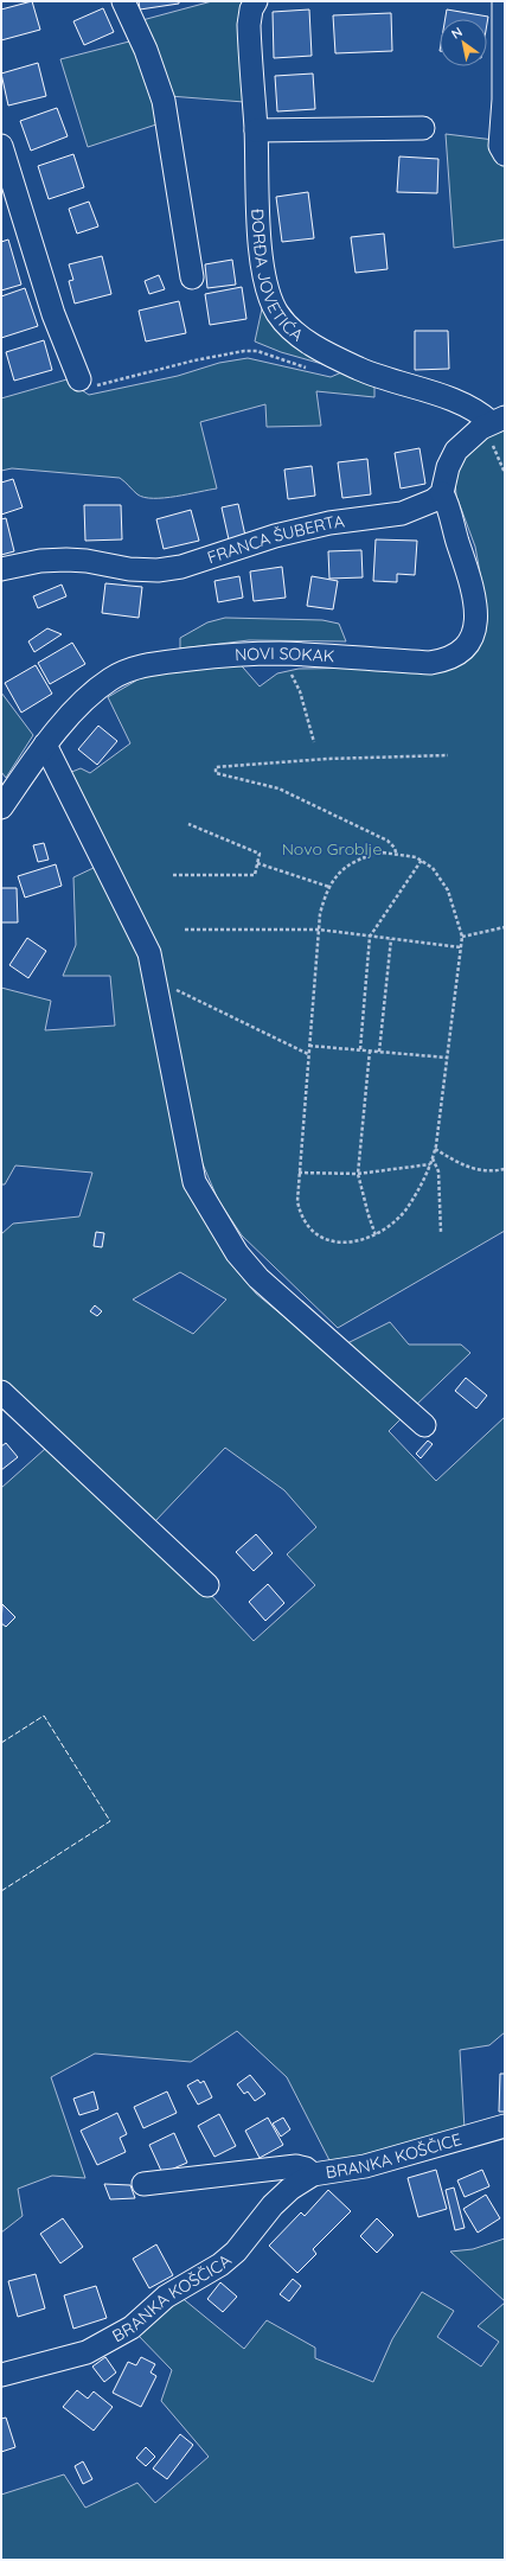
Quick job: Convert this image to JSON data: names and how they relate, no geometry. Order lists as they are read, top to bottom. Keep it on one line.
{"streets":{"street":["ĐORĐA JOVETIĆA","FRANCA ŠUBERTA","NOVI SOKAK","BRANKA KOŠČICE","BRANKA KOŠČICA"]},"crossings":[["FRANCA ŠUBERTA","NOVI SOKAK"],["BRANKA KOŠČICE","BRANKA KOŠČICA"]],"parks":["Novo Groblje"],"north":"top left"}
